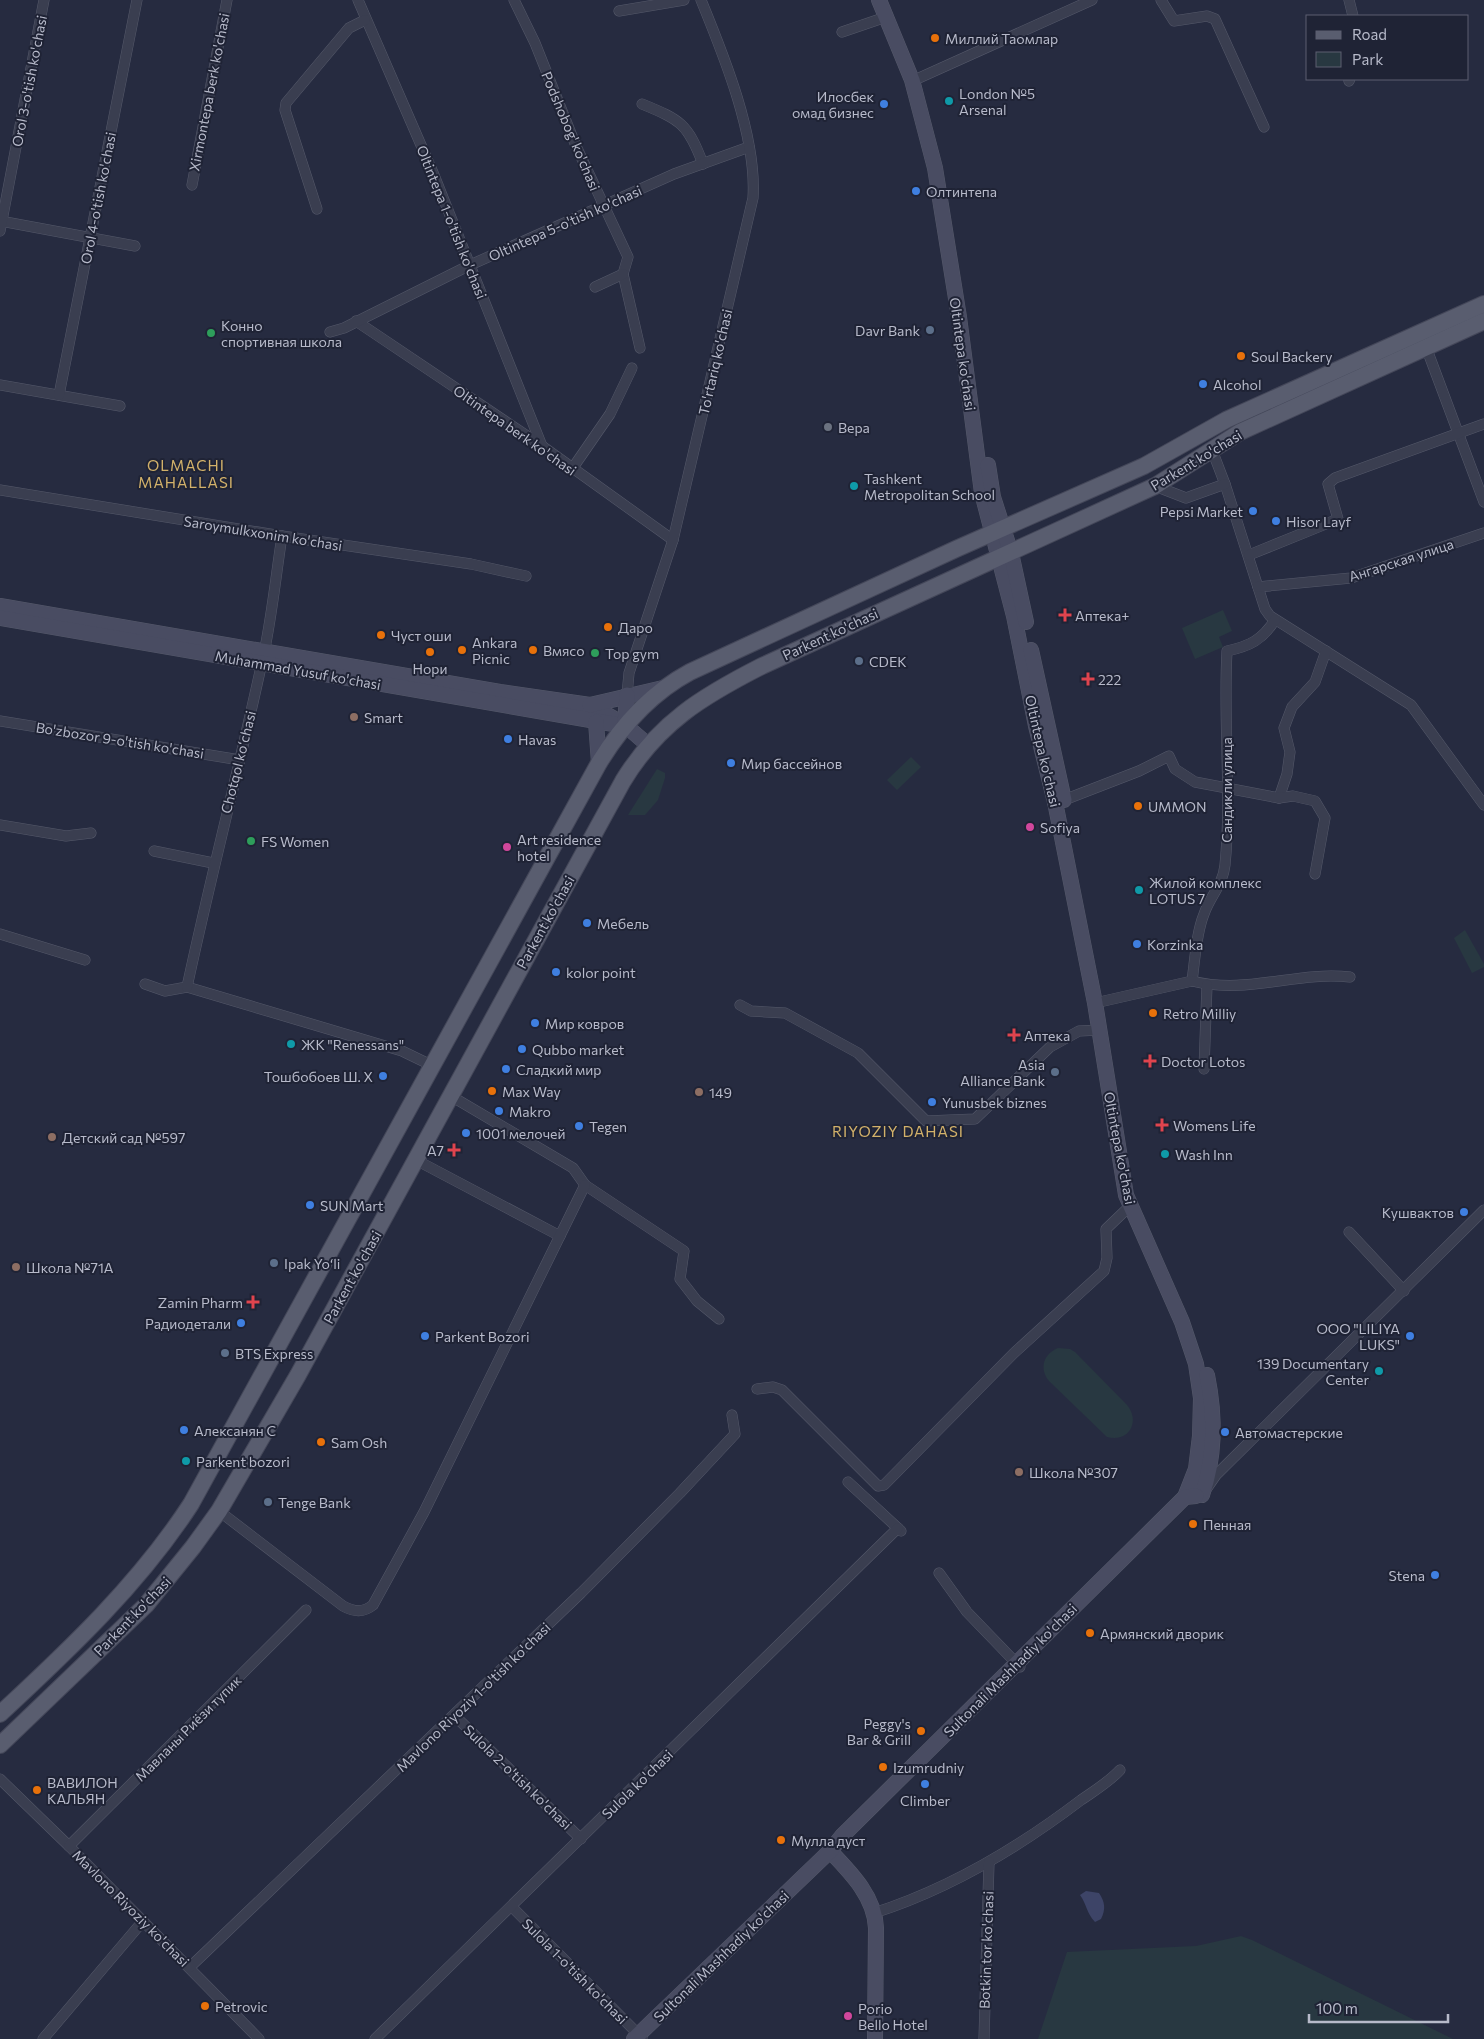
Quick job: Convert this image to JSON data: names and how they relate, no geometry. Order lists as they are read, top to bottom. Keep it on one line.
{"streets":{"main road":["Parkent ko'chasi"],"street":["Orol 3-o'tish ko'chasi","Xirmontepa berk ko'chasi","Podshobog' ko'chasi","Orol 4-o'tish ko'chasi","Oltintepa 1-o'tish ko'chasi","Oltintepa 5-o'tish ko'chasi","Oltintepa ko'chasi","To'rtariq ko'chasi","Oltintepa berk ko'chasi","Saroymulkxonim ko'chasi","Ангарская улица","Muhammad Yusuf ko'chasi","Bo'zbozor 9-o'tish ko'chasi","Chotqol koʻchasi","Сандикли улица","Sultonali Mashhadiy ko'chasi","Mavlono Riyoziy 1-o'tish ko'chasi","Мавланы Риёзи тупик","Sulola 2-o'tish ko'chasi","Sulola ko'chasi","Mavlono Riyoziy ko'chasi","Botkin tor ko'chasi","Sulola 1-o'tish ko'chasi"]},"crossings":[["Podshobog' ko'chasi","Oltintepa 5-o'tish ko'chasi"],["Oltintepa 1-o'tish ko'chasi","Oltintepa 5-o'tish ko'chasi"],["Oltintepa 1-o'tish ko'chasi","Oltintepa berk ko'chasi"],["Oltintepa 5-o'tish ko'chasi","To'rtariq ko'chasi"],["Oltintepa 5-o'tish ko'chasi","Oltintepa berk ko'chasi"],["Oltintepa ko'chasi","Parkent ko'chasi"],["Oltintepa ko'chasi","Sultonali Mashhadiy ko'chasi"],["To'rtariq ko'chasi","Oltintepa berk ko'chasi"],["To'rtariq ko'chasi","Parkent ko'chasi"],["To'rtariq ko'chasi","Muhammad Yusuf ko'chasi"],["Parkent ko'chasi","Muhammad Yusuf ko'chasi"],["Saroymulkxonim ko'chasi","Chotqol koʻchasi"],["Muhammad Yusuf ko'chasi","Chotqol koʻchasi"],["Bo'zbozor 9-o'tish ko'chasi","Chotqol koʻchasi"],["Sultonali Mashhadiy ko'chasi","Sulola 1-o'tish ko'chasi"],["Mavlono Riyoziy 1-o'tish ko'chasi","Sulola 2-o'tish ko'chasi"],["Mavlono Riyoziy 1-o'tish ko'chasi","Mavlono Riyoziy ko'chasi"],["Мавланы Риёзи тупик","Mavlono Riyoziy ko'chasi"],["Sulola 2-o'tish ko'chasi","Sulola ko'chasi"],["Sulola ko'chasi","Sulola 1-o'tish ko'chasi"]],"districts":["OLMACHI MAHALLASI","RIYOZIY DAHASI"],"places":{"other":["Миллий Таомлар","London №5 Arsenal","Илосбек омад бизнес","Олтинтепа","Davr Bank","Конно спортивная школа","Soul Backery","Alcohol","Вера","Tashkent Metropolitan School","Pepsi Market","Hisor Layf","Даро","Чуст оши","Ankara Picnic","Вмясо","Нори","Top gym","CDEK","Smart","Havas","Мир бассейнов","UMMON","Sofiya","FS Women","Art residence hotel","Жилой комплекс LOTUS 7","Мебель","Korzinka","kolor point","Retro Milliy","Мир ковров","ЖК \"Renessans\"","Qubbo market","Сладкий мир","Asia Alliance Bank","Тошбобоев Ш. Х","Max Way","149","Yunusbek biznes","Makro","Tegen","1001 мелочей","Детский сад №597","Wash Inn","SUN Mart","Кушвактов","Ipak Yoʻli","Школа №71А","Радиодетали","Parkent Bozori","OOO \"LILIYA LUKS\"","BTS Express","139 Documentary Center","Алексанян С","Автомастерские","Sam Osh","Parkent bozori","Школа №307","Tenge Bank","Пенная","Stena","Армянский дворик","Peggy's Bar & Grill","Izumrudniy","Climber","ВАВИЛОН КАЛЬЯН","Мулла дуст","Petrovic","Porio Bello Hotel"],"health":["Аптека+","222","Аптека","Doctor Lotos","Womens Life","А7","Zamin Pharm"]},"legend":["Road","Park"],"scale_bar":"100 m"}
